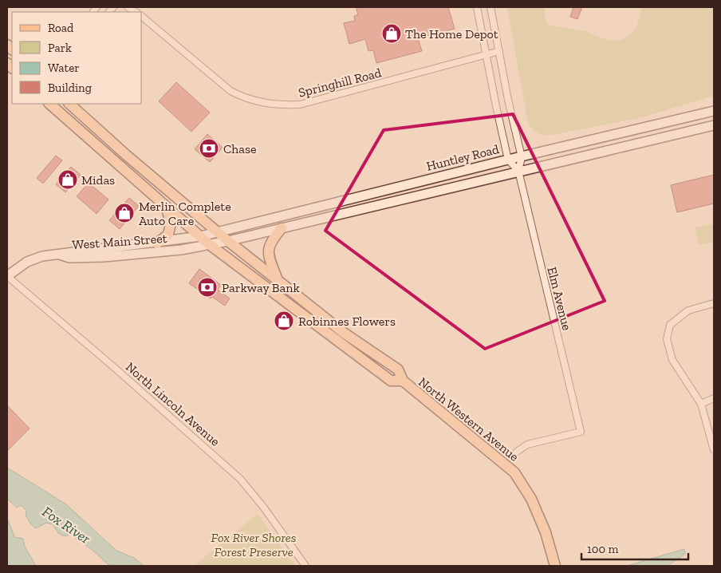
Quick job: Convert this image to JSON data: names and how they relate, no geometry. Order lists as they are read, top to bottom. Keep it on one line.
{"streets":{"main road":["North Western Avenue"],"street":["Springhill Road","Huntley Road","West Main Street","Elm Avenue","North Lincoln Avenue"]},"crossings":[["Springhill Road","Elm Avenue"],["Huntley Road","West Main Street"],["Huntley Road","Elm Avenue"],["Huntley Road","North Western Avenue"],["West Main Street","North Lincoln Avenue"],["West Main Street","North Western Avenue"]],"water":["Fox River"],"parks":["Fox River Shores Forest Preserve"],"places":{"shop":["The Home Depot","Midas","Merlin Complete Auto Care","Robinnes Flowers"],"bank":["Chase","Parkway Bank"]},"legend":["Road","Park","Water","Building"],"scale_bar":"100 m"}
